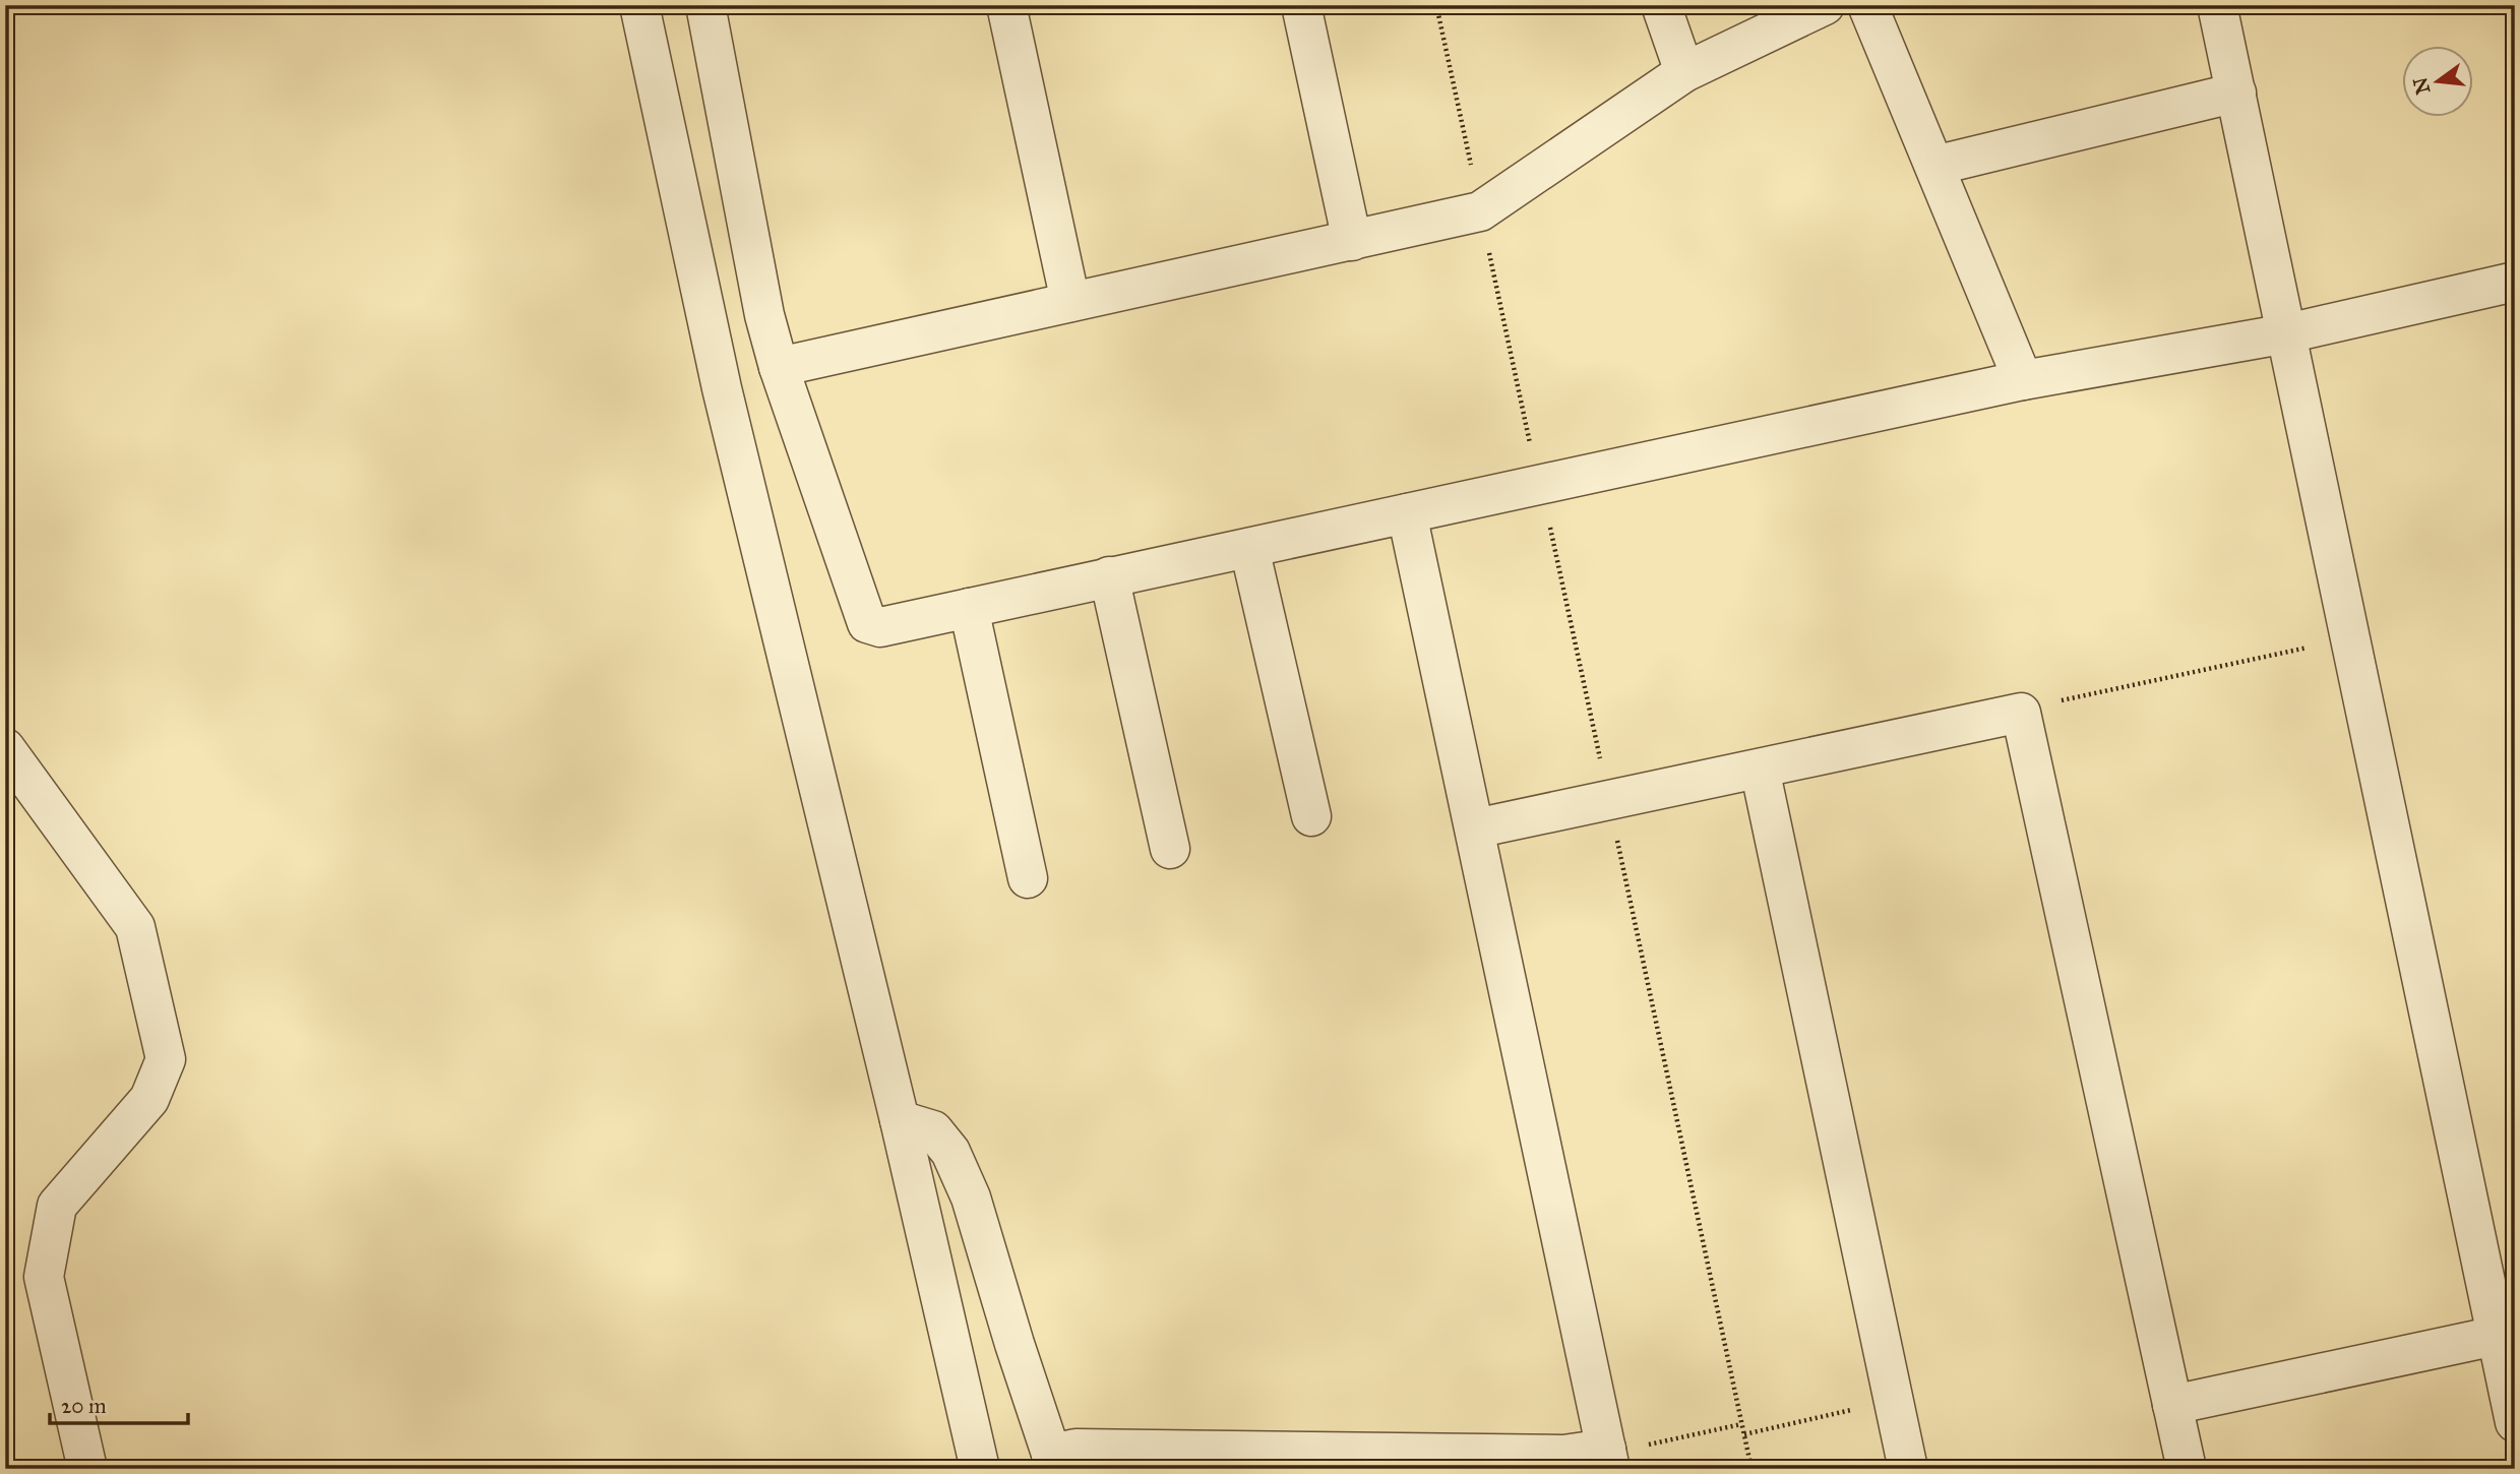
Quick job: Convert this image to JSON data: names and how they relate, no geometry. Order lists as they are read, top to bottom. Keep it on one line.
{"scale_bar":"20 m","north":"left"}
